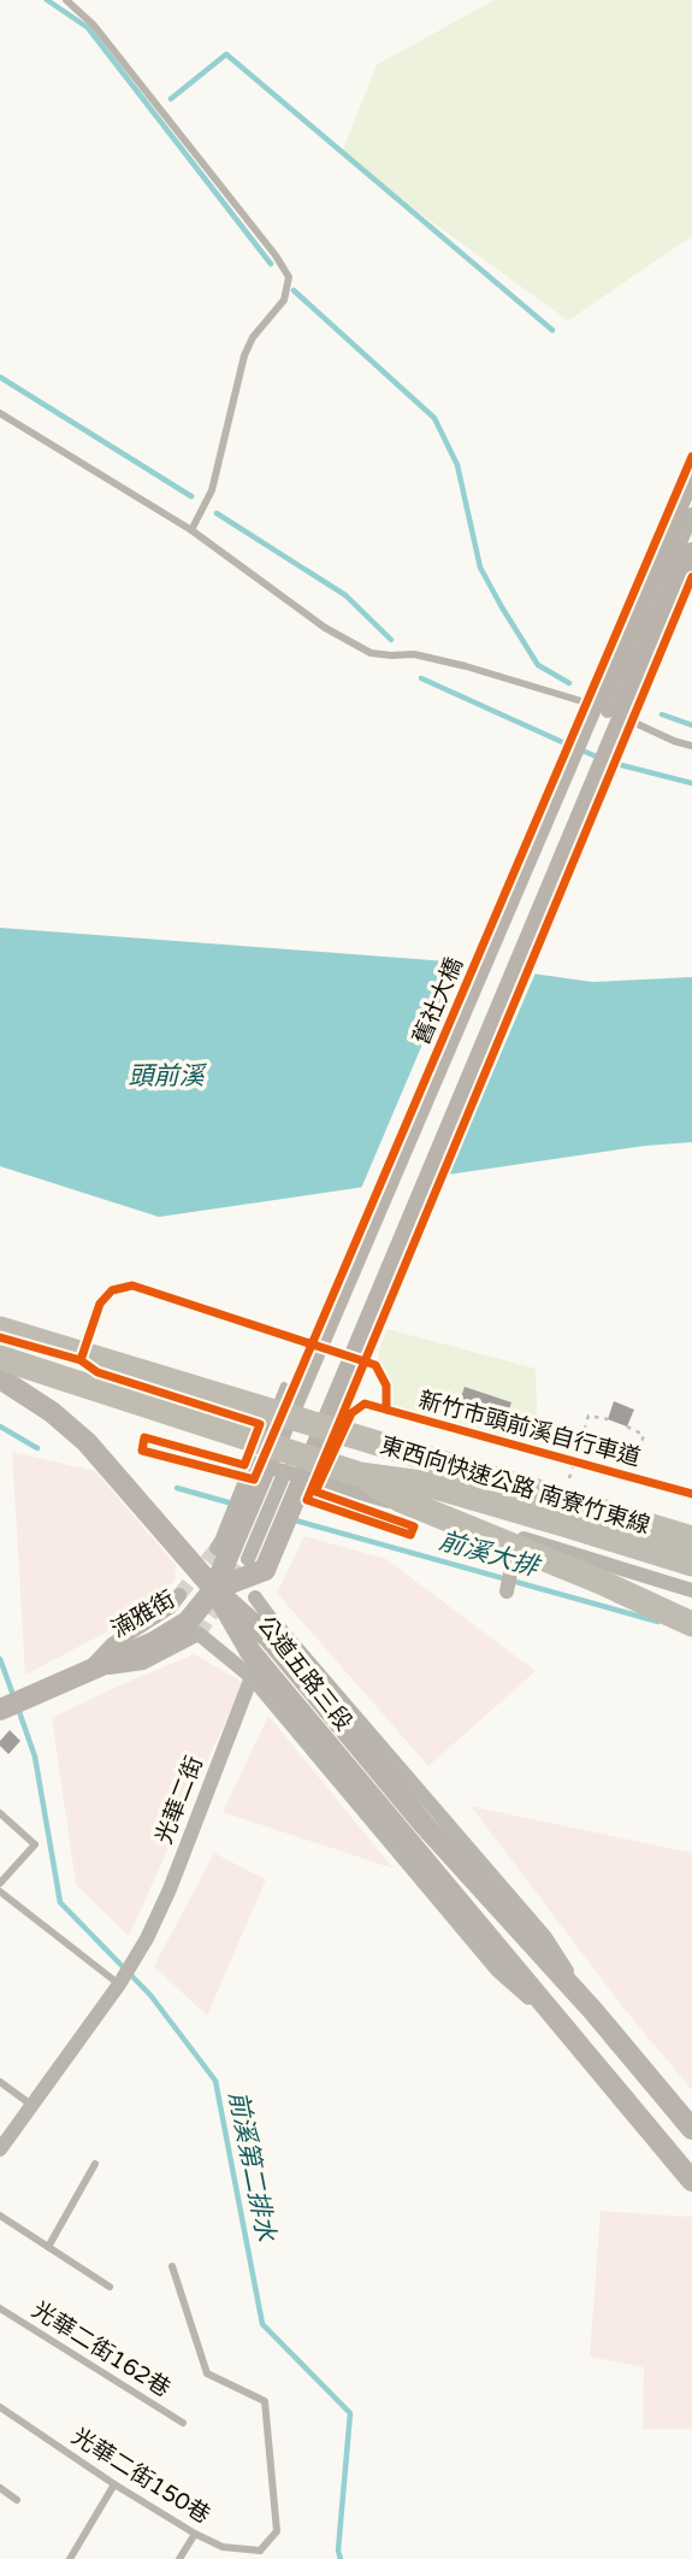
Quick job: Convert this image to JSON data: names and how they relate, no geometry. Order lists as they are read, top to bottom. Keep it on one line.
{"streets":{"highway":["東西向快速公路 南寮竹東線"],"street":["舊社大橋","湳雅街","公道五路三段","光華二街"],"lane":["光華二街162巷","光華二街150巷"],"cycle path":["新竹市頭前溪自行車道"]},"crossings":[["舊社大橋","湳雅街"],["湳雅街","公道五路三段"],["公道五路三段","光華二街"]],"water":["頭前溪","前溪大排","前溪第二排水"]}
